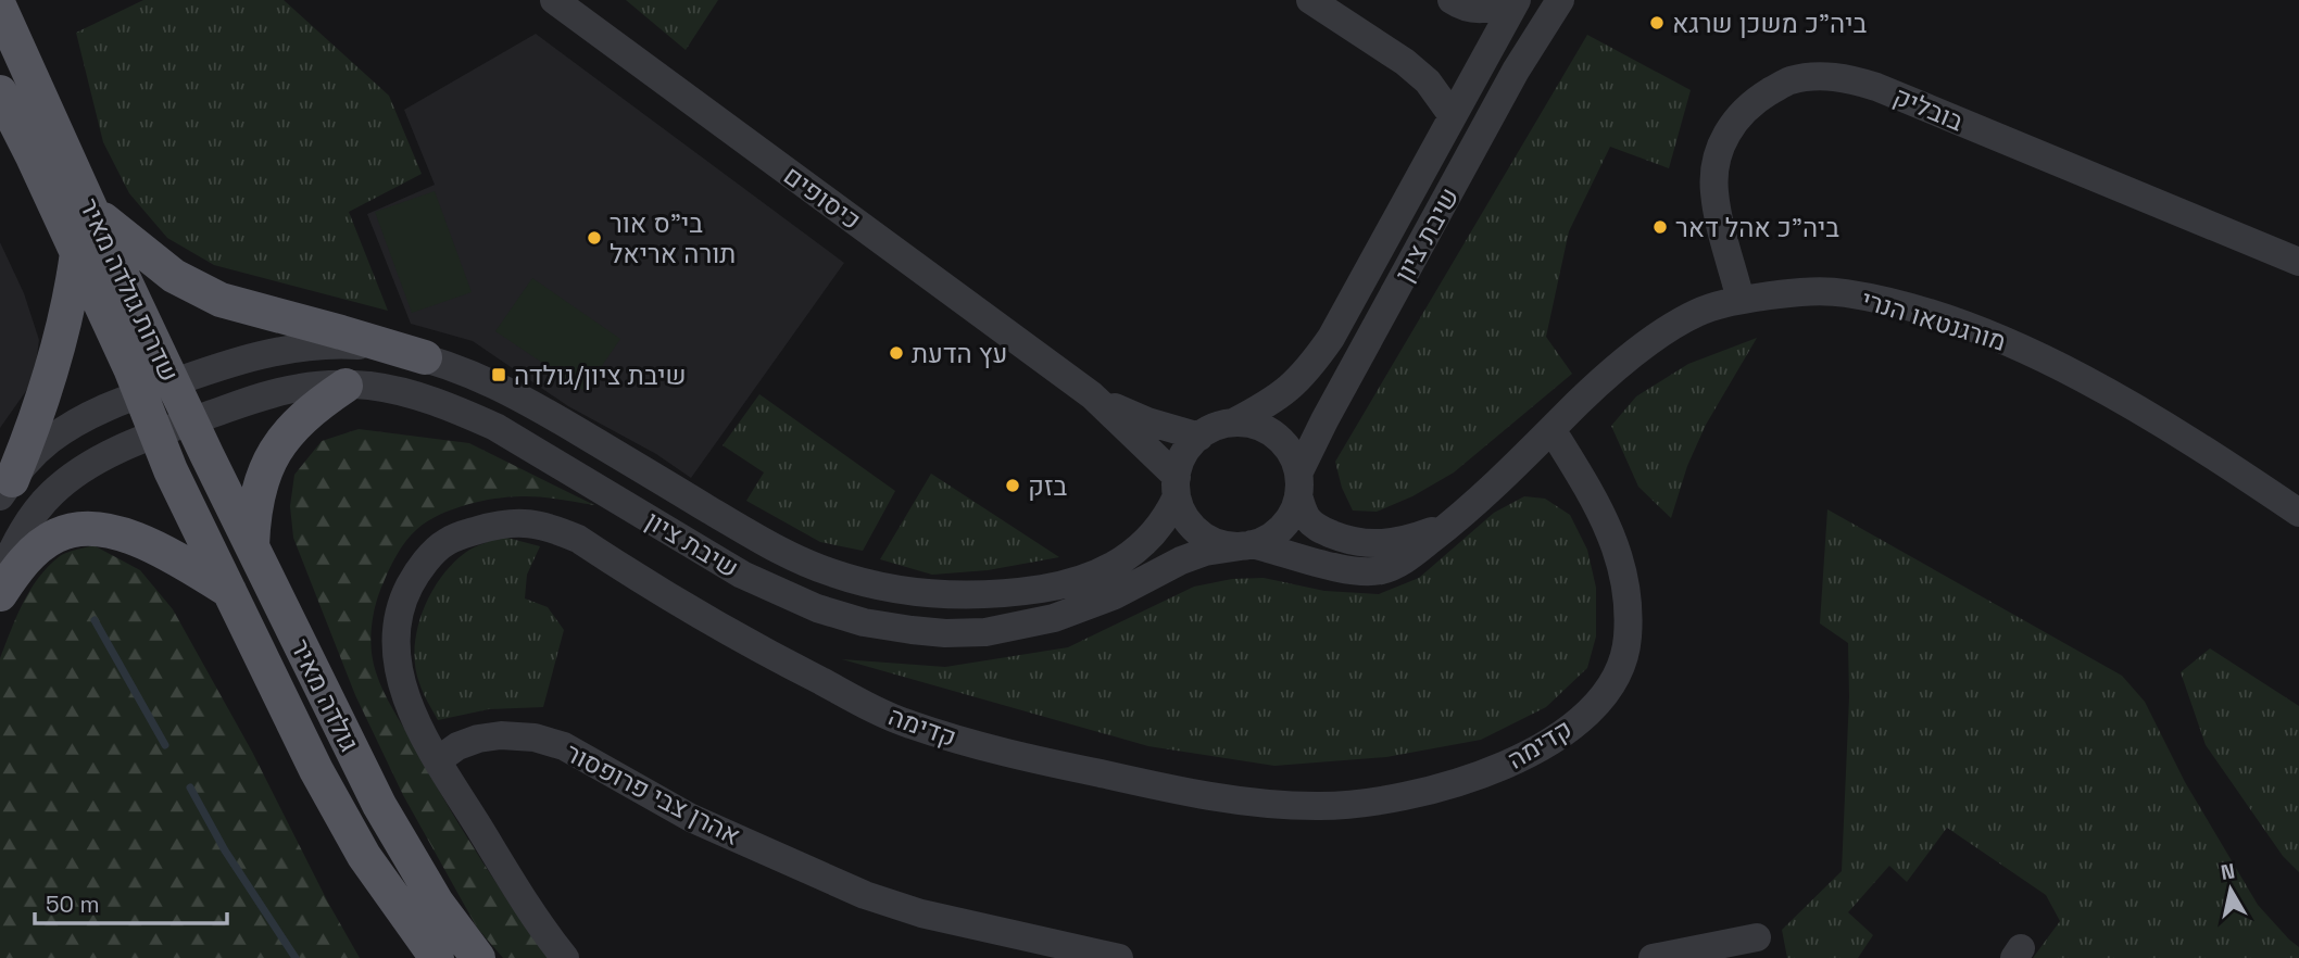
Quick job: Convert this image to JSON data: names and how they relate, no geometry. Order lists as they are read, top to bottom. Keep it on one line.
{"streets":{"main road":["שדרות גולדה מאיר","גולדה מאיר"],"street":["בובליק","כיסופים","שיבת ציון","מורגנטאו הנרי","קדימה","אהרן צבי פרופסור"]},"crossings":[["בובליק","מורגנטאו הנרי"],["כיסופים","שיבת ציון"],["שיבת ציון","שדרות גולדה מאיר"],["שיבת ציון","גולדה מאיר"],["שדרות גולדה מאיר","גולדה מאיר"],["מורגנטאו הנרי","קדימה"],["קדימה","אהרן צבי פרופסור"]],"places":{"other":["ביה\"כ משכן שרגא","ביה\"כ אהל דאר","בי\"ס אור תורה אריאל","עץ הדעת","בזק"],"transit":["שיבת ציון/גולדה"]},"scale_bar":"50 m","north":"top"}
